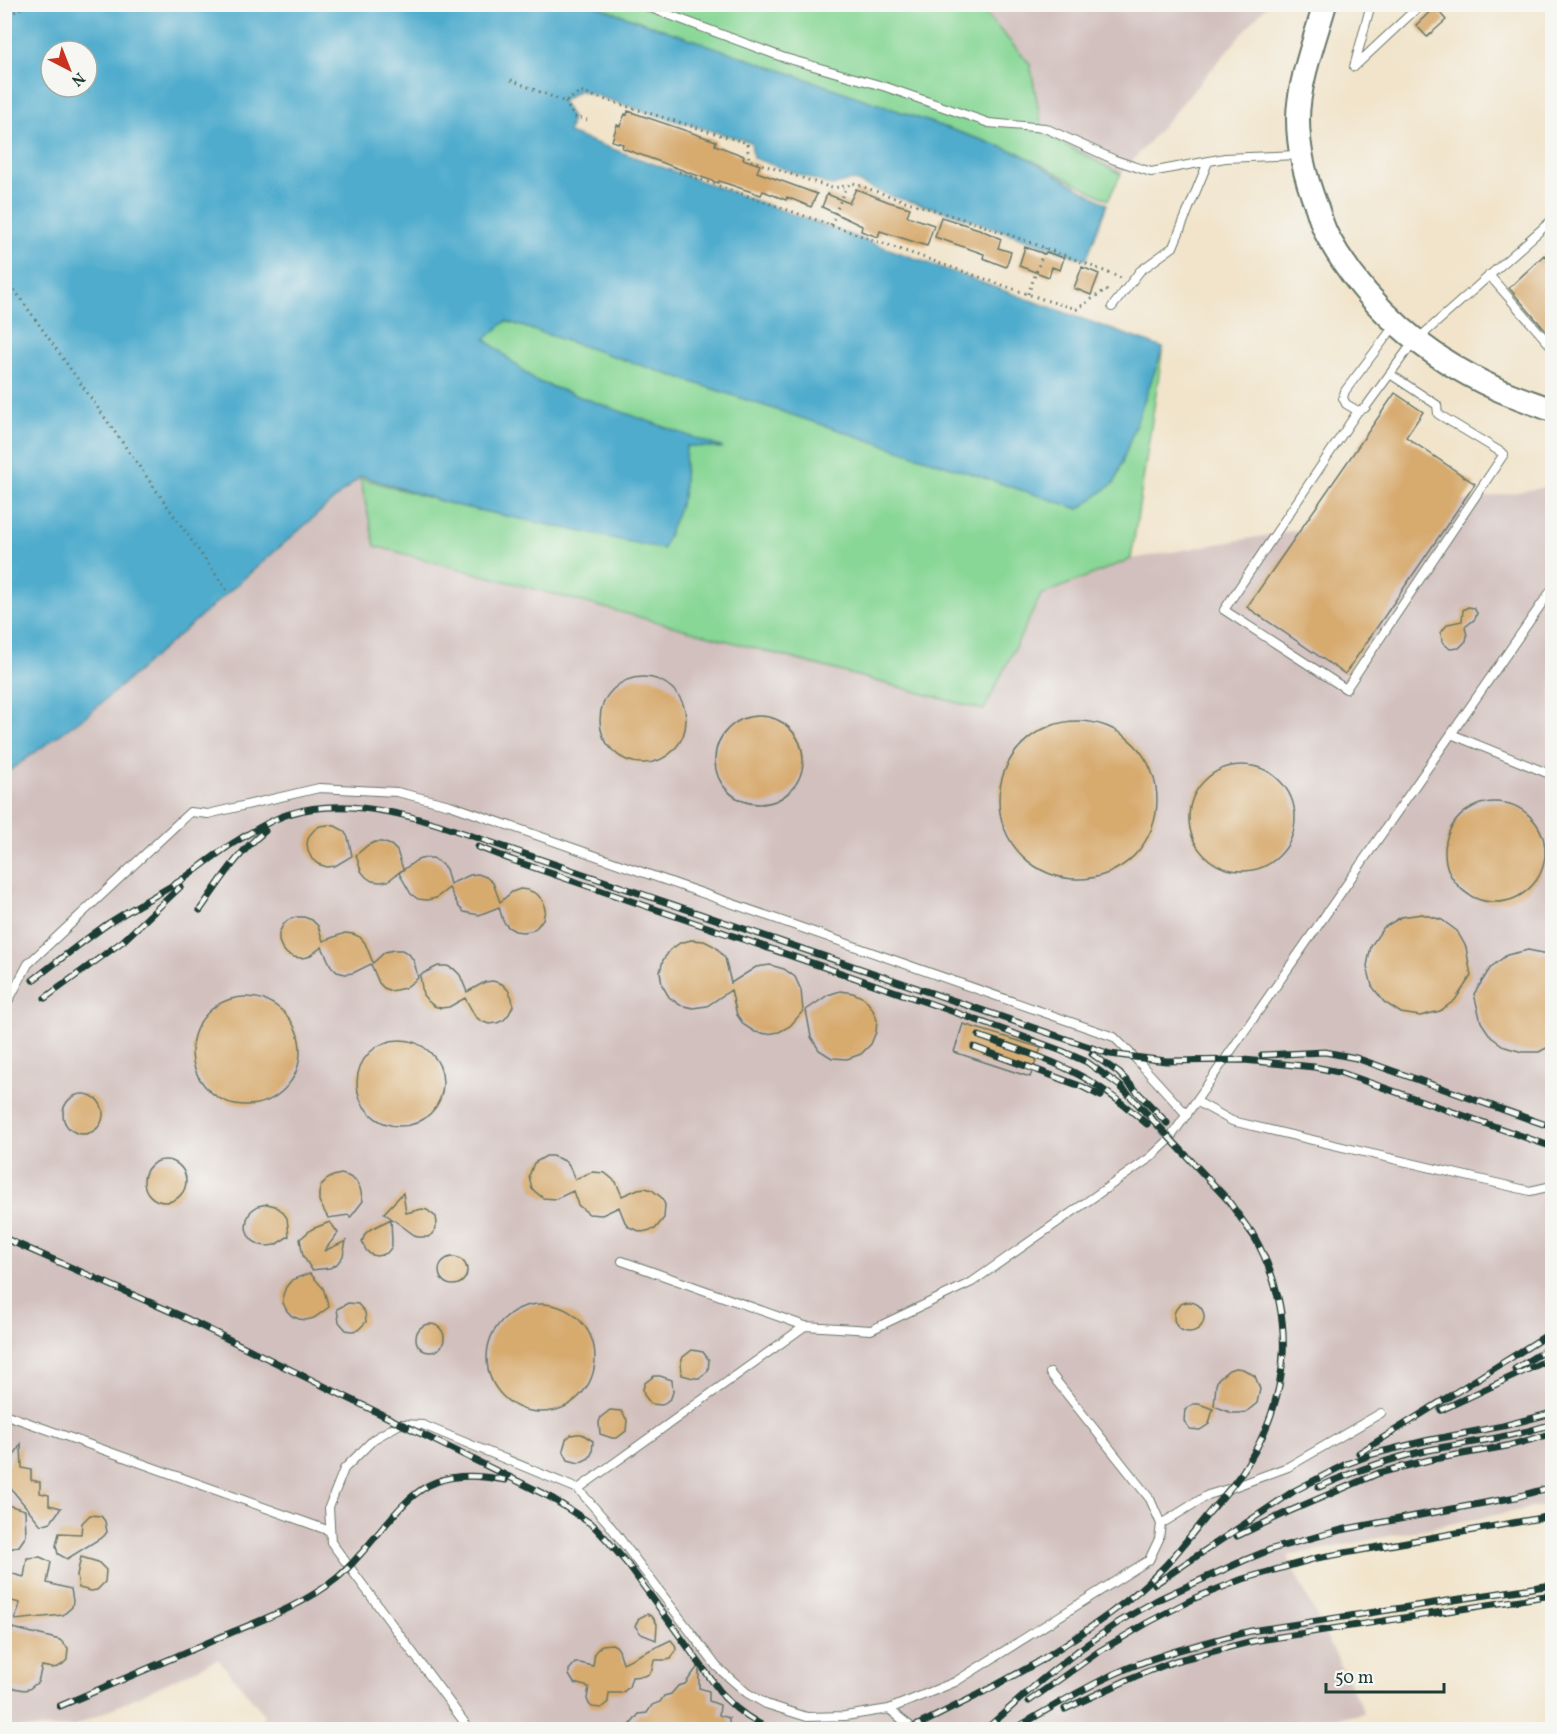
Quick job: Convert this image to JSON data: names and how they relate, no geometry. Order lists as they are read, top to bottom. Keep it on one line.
{"scale_bar":"50 m","north":"bottom right"}
